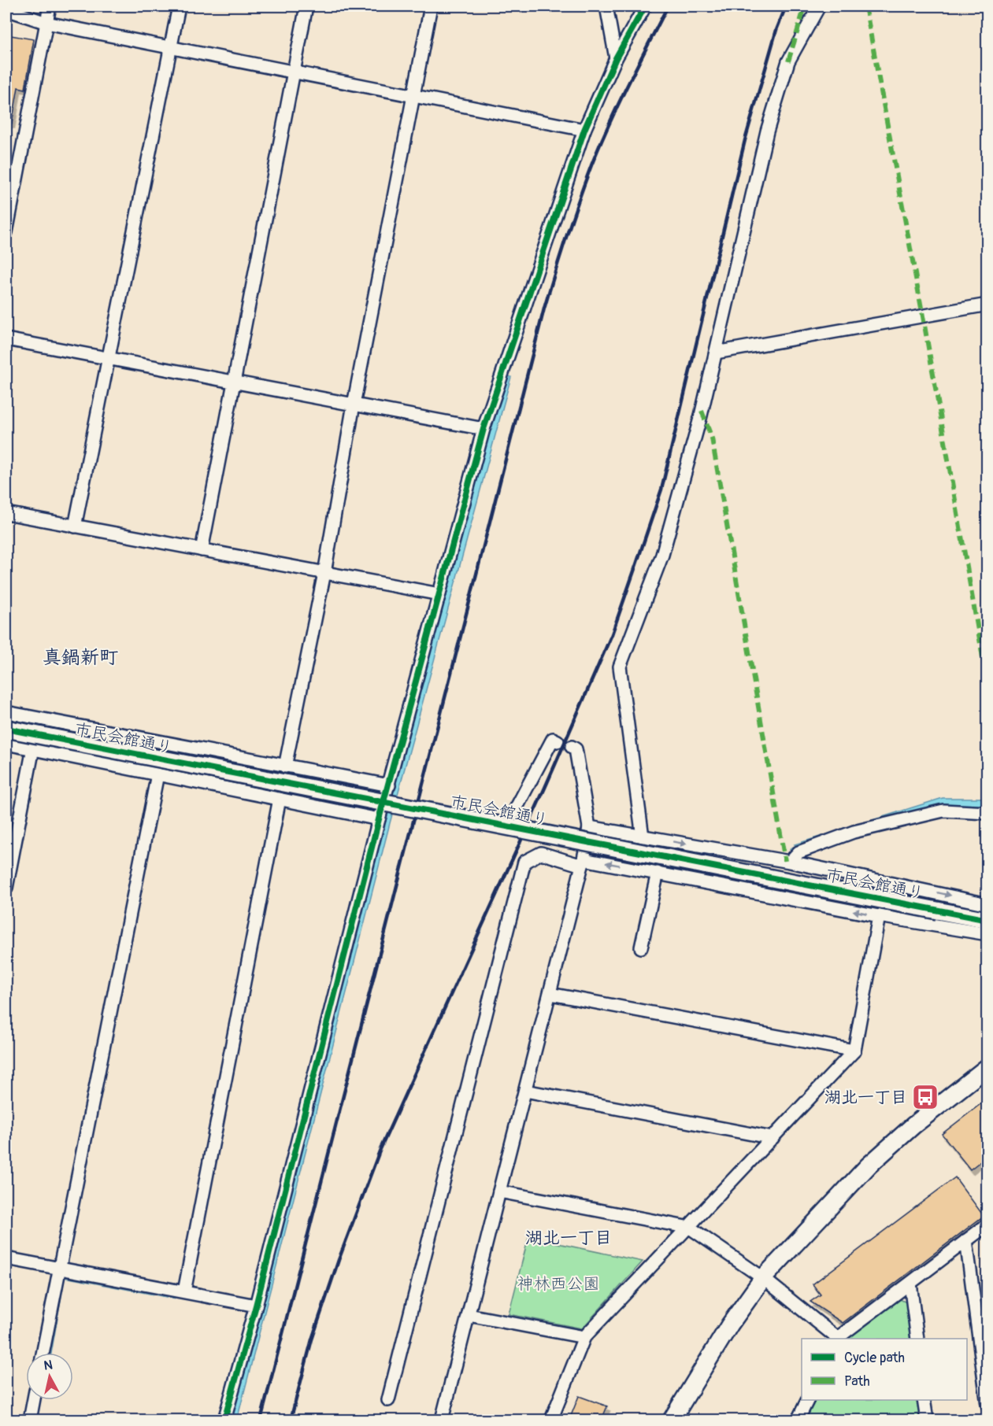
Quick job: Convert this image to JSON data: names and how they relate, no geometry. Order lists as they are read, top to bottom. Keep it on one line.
{"streets":{"street":["市民会館通り"]},"districts":["真鍋新町","湖北一丁目"],"parks":["神林西公園"],"places":{"bus stop":["湖北一丁目"]},"legend":["Cycle path","Path"],"north":"top"}
